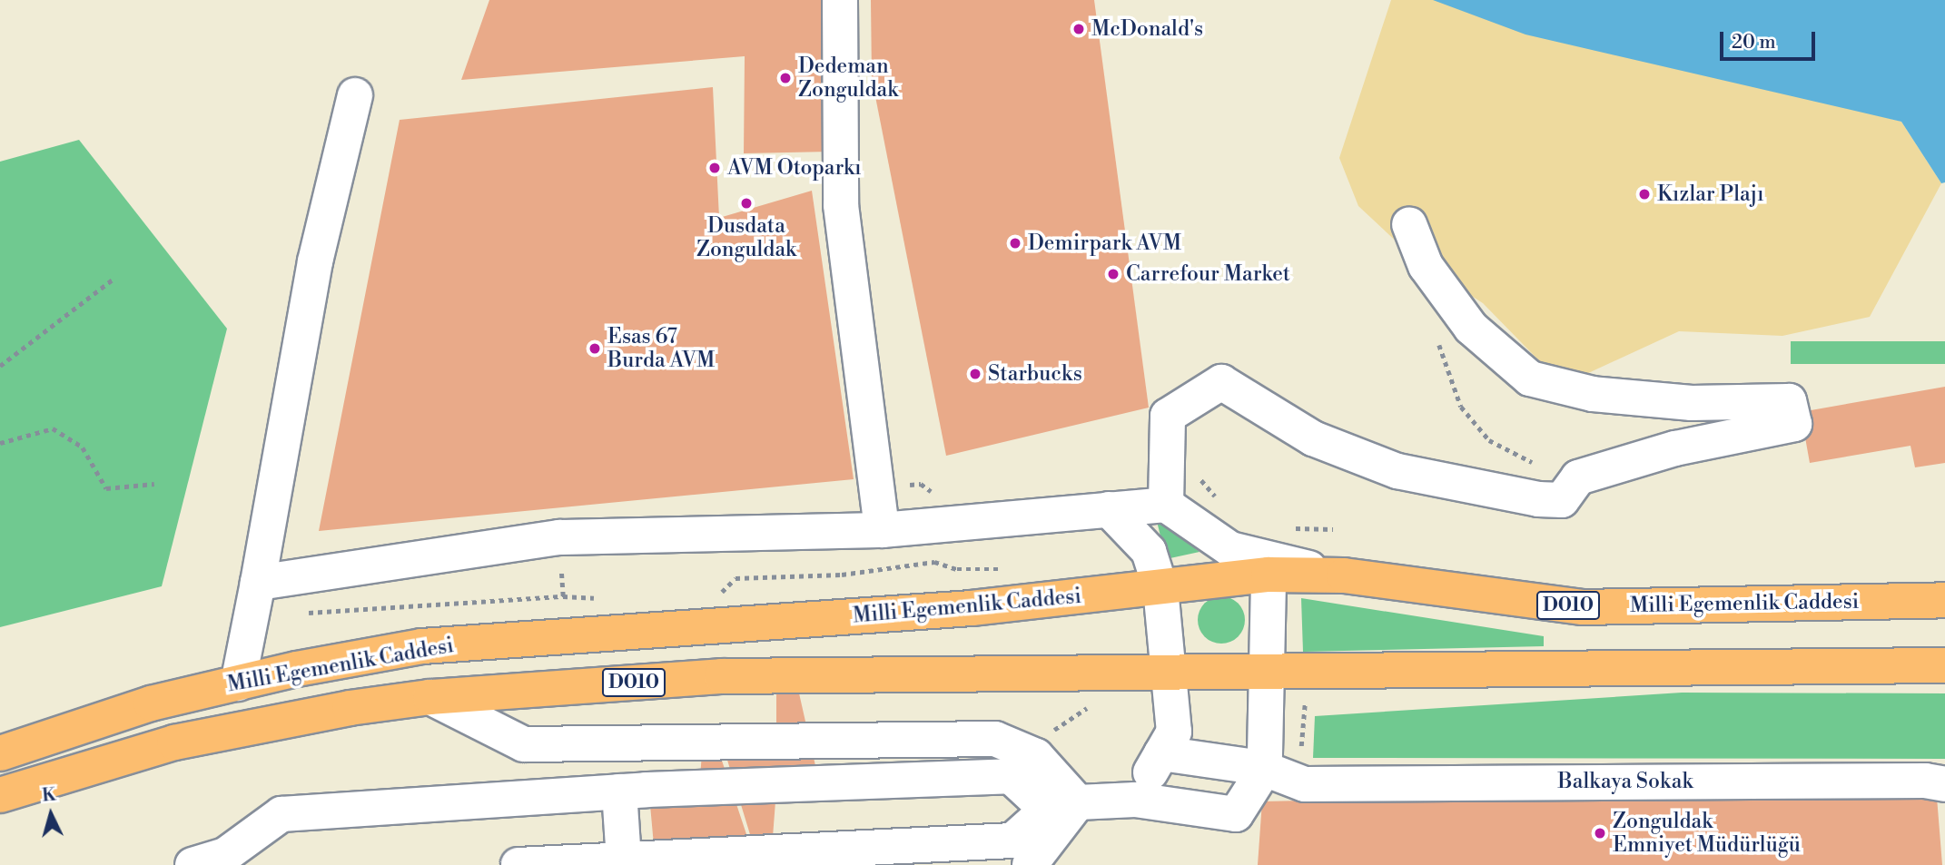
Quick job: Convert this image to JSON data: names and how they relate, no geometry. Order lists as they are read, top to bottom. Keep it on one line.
{"streets":{"highway":["Milli Egemenlik Caddesi","D010"],"street":["Balkaya Sokak"]},"places":["McDonald's","Dedeman Zonguldak","AVM Otoparkı","Kızlar Plajı","Dusdata Zonguldak","Demirpark AVM","Carrefour Market","Esas 67 Burda AVM","Starbucks","Zonguldak Emniyet Müdürlüğü"],"scale_bar":"20 m","north":"top"}
